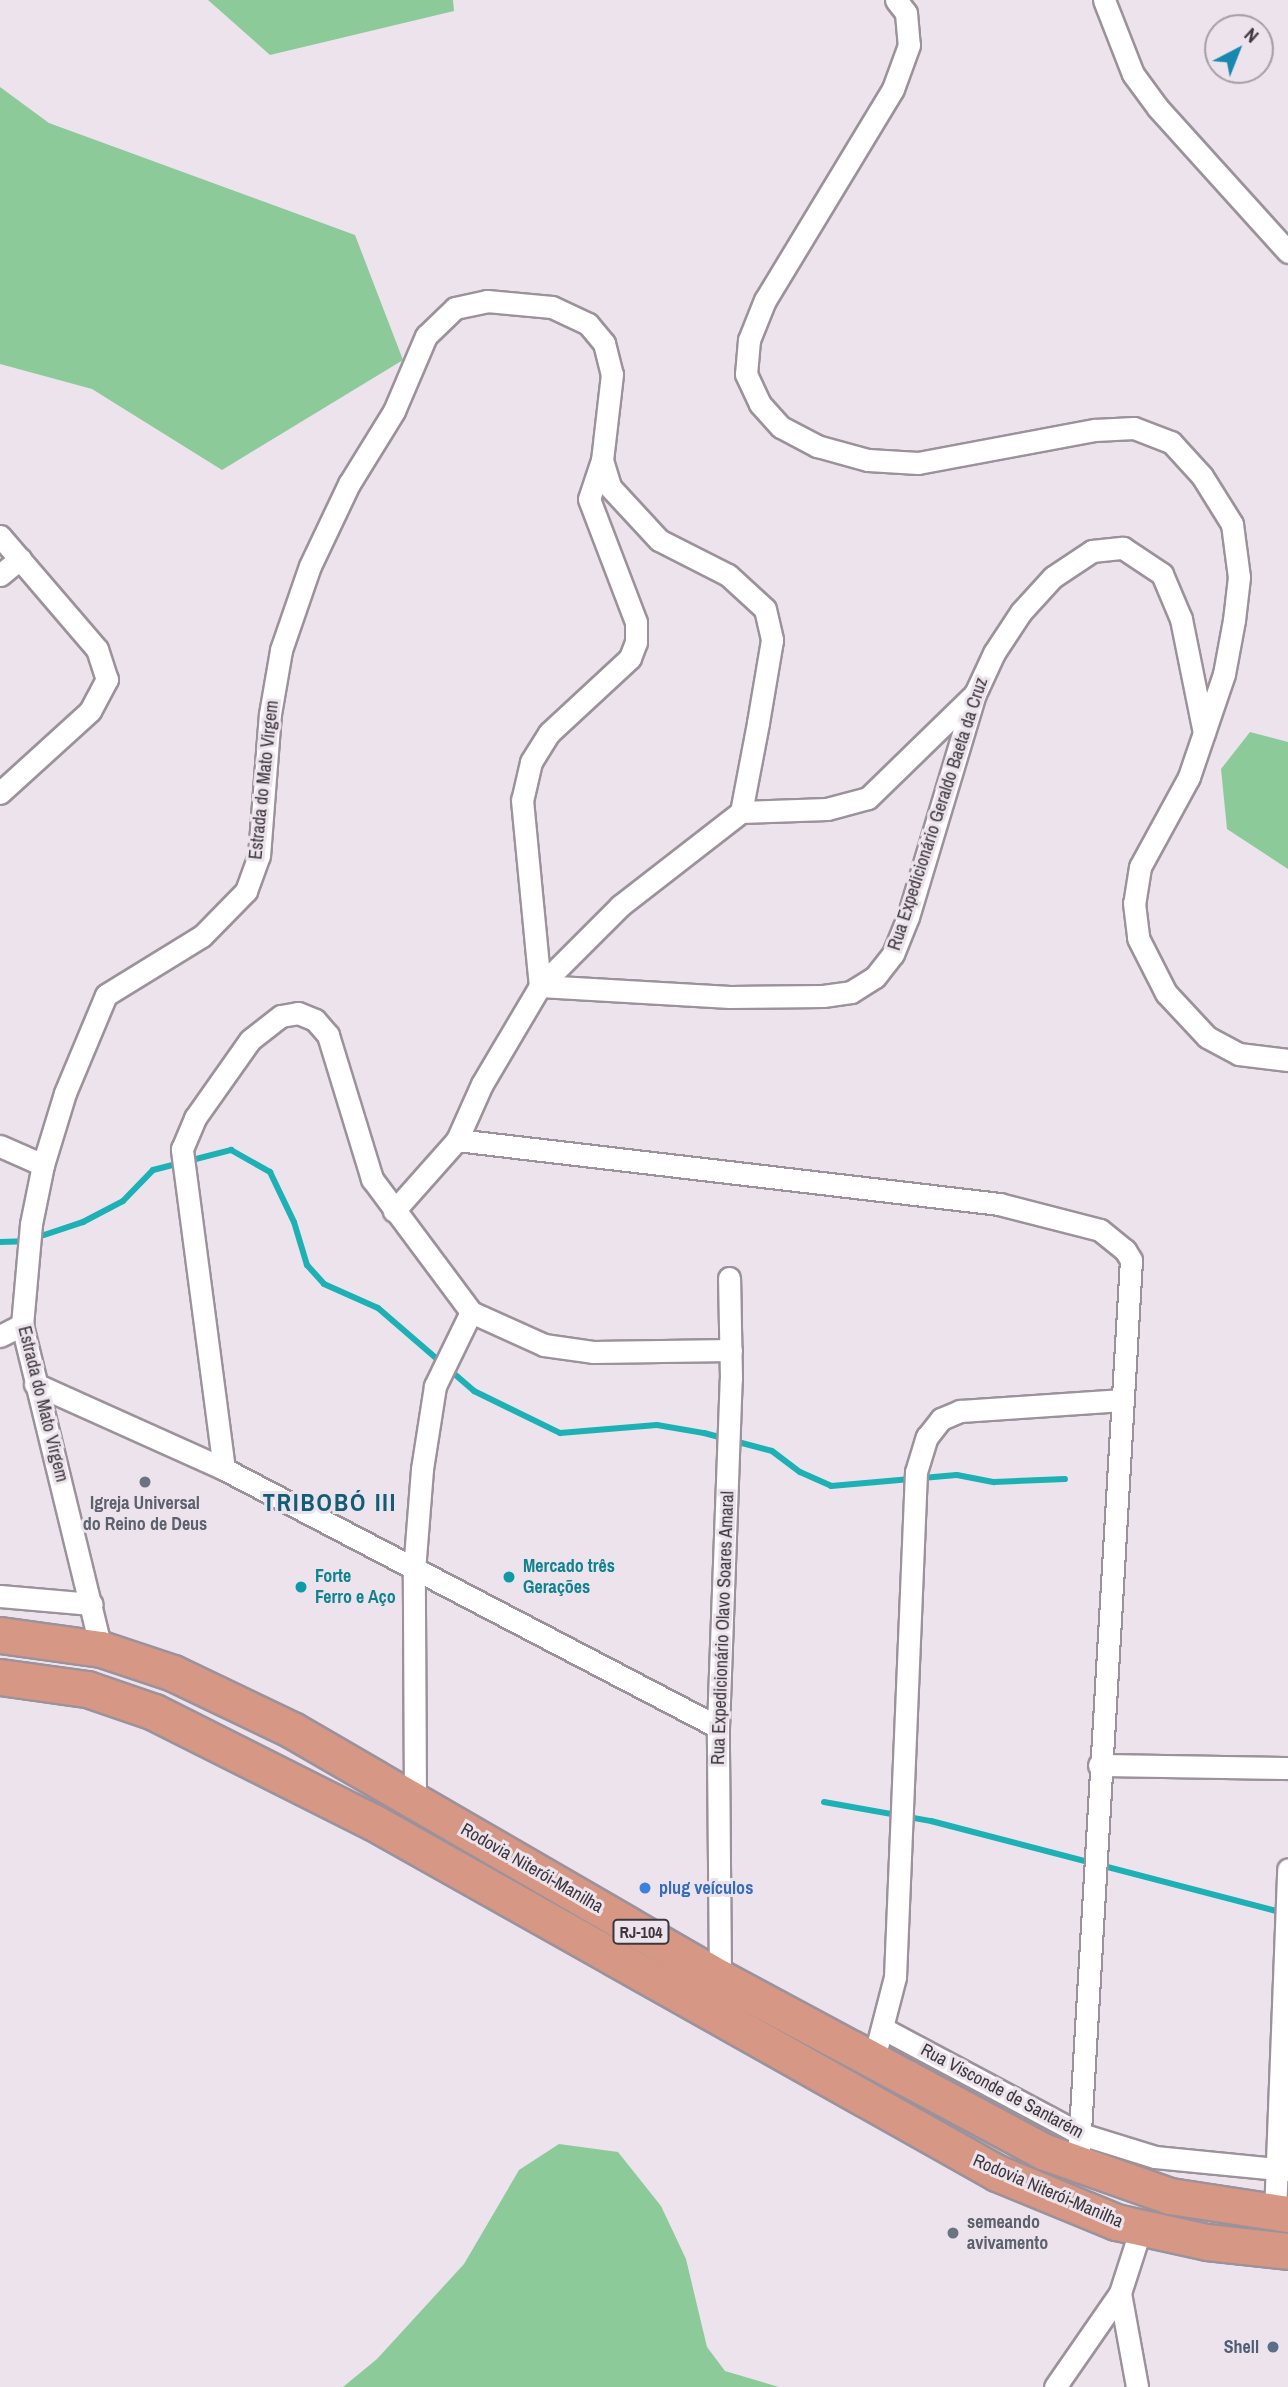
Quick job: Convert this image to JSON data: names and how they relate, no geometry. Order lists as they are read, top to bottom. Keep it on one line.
{"streets":{"highway":["Rodovia Niterói-Manilha","RJ-104"],"street":["Estrada do Mato Virgem","Rua Expedicionário Geraldo Baeta da Cruz","Rua Expedicionário Olavo Soares Amaral","Rua Visconde de Santarém"]},"crossings":[["Estrada do Mato Virgem","Rodovia Niterói-Manilha"],["Rua Expedicionário Olavo Soares Amaral","Rodovia Niterói-Manilha"],["Rodovia Niterói-Manilha","Rua Visconde de Santarém"]],"districts":["TRIBOBÓ III"],"places":["Igreja Universal do Reino de Deus","Mercado três Gerações","Forte Ferro e Aço","plug veículos","semeando avivamento","Shell"],"north":"top right"}
